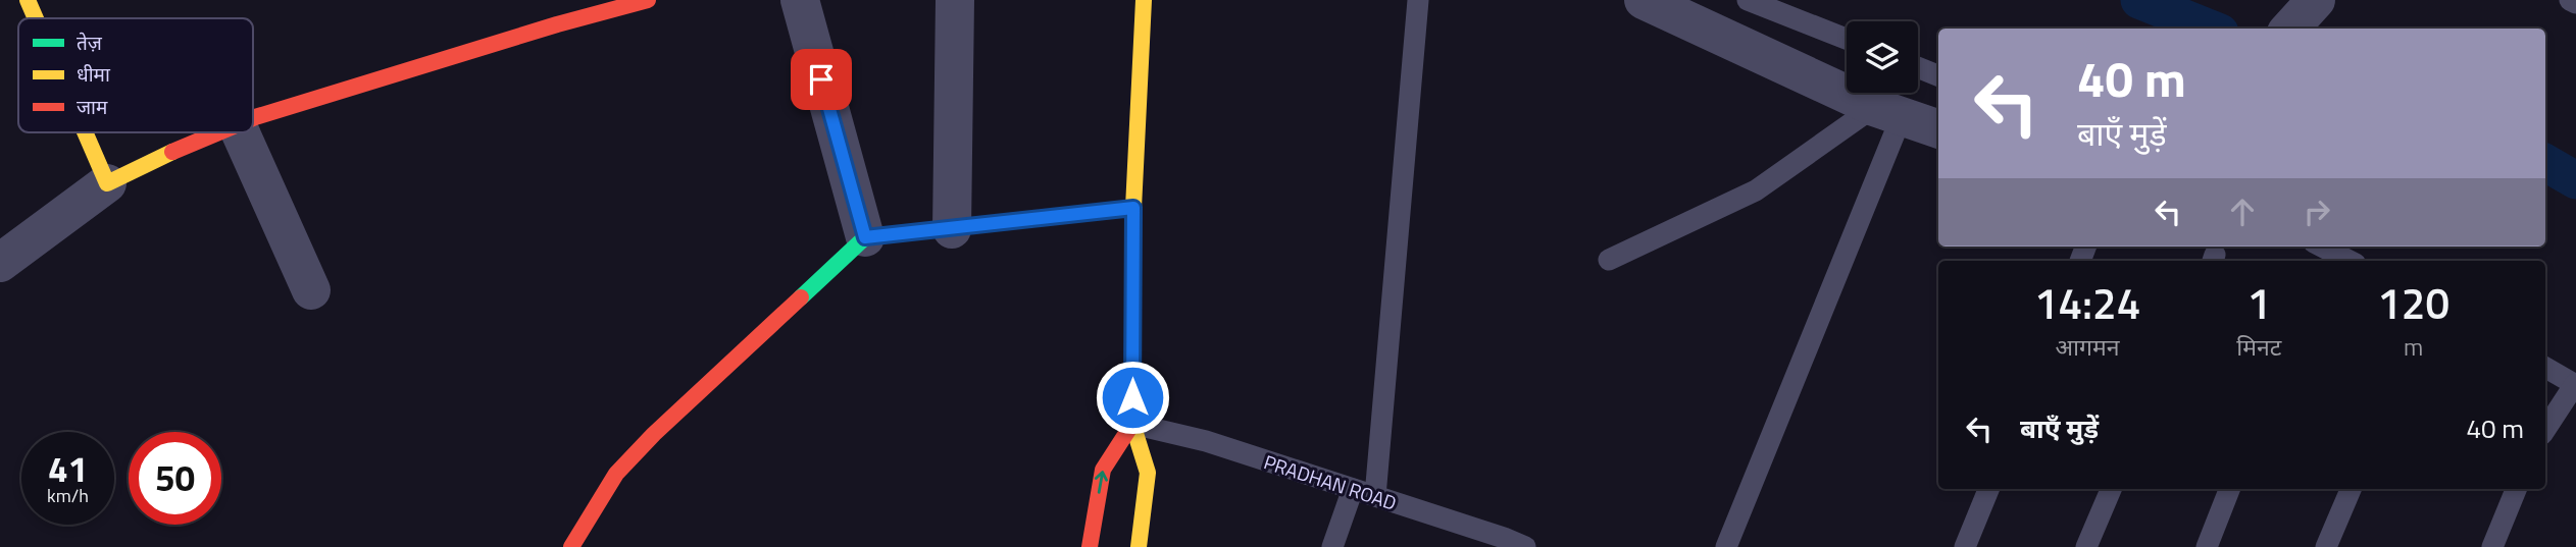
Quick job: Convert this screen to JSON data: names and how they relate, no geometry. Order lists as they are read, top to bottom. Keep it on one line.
{"streets":{"lane":["PRADHAN ROAD"]},"legend":["तेज़","धीमा","जाम"],"page":{"turn":["40 m","बाएँ मुड़ें"],"eta":["14:24","आगमन","1","मिनट","120","m"],"list":[{"name":"बाएँ मुड़ें","value":"40 m"}],"speed":"41 km/h","limit":"50"}}
